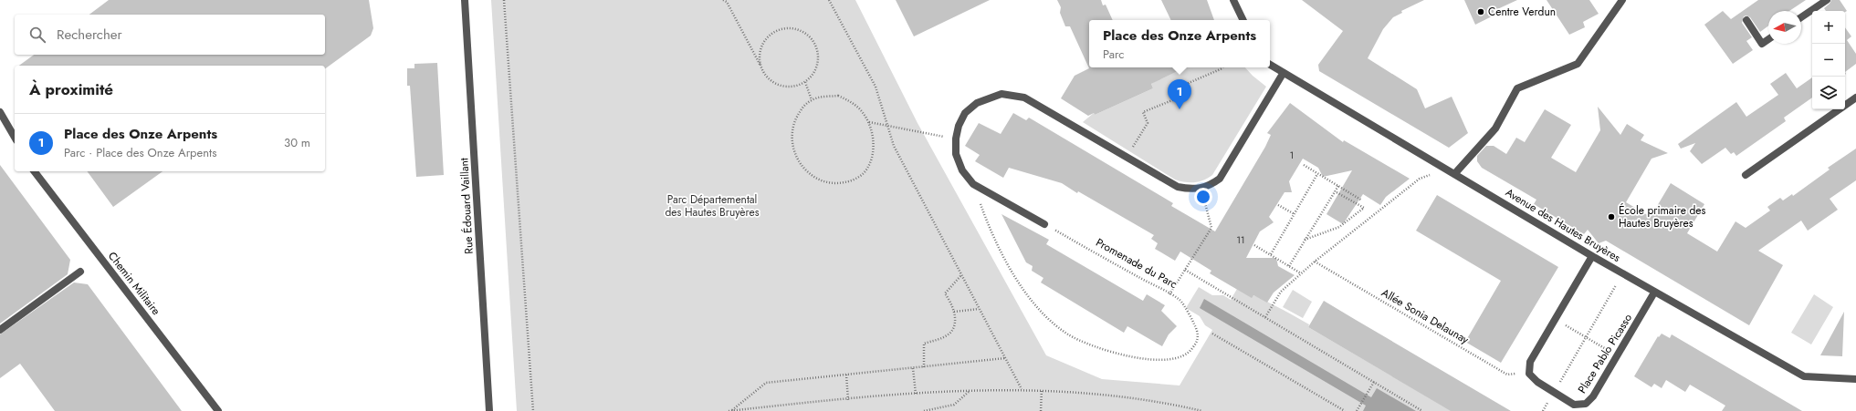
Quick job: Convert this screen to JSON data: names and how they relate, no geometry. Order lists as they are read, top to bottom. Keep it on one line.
{"streets":{"street":["Rue Édouard Vaillant","Avenue des Hautes Bruyères","Chemin Militaire","Place Pablo Picasso"],"path":["Promenade du Parc","Allée Sonia Delaunay"]},"crossings":[["Avenue des Hautes Bruyères","Place Pablo Picasso"],["Allée Sonia Delaunay","Place Pablo Picasso"]],"parks":["Parc Départemental des Hautes Bruyères"],"places":["Centre Verdun","École primaire des Hautes Bruyères"],"house_numbers":["1","11"],"north":"left","page":{"map_buttons":["+","−"],"search":"Rechercher","popup":["Place des Onze Arpents","Parc"],"heading":"À proximité","pins":"1","list":[{"mark":"1","name":"Place des Onze Arpents","note":"Parc · Place des Onze Arpents","value":"30 m"}]}}
